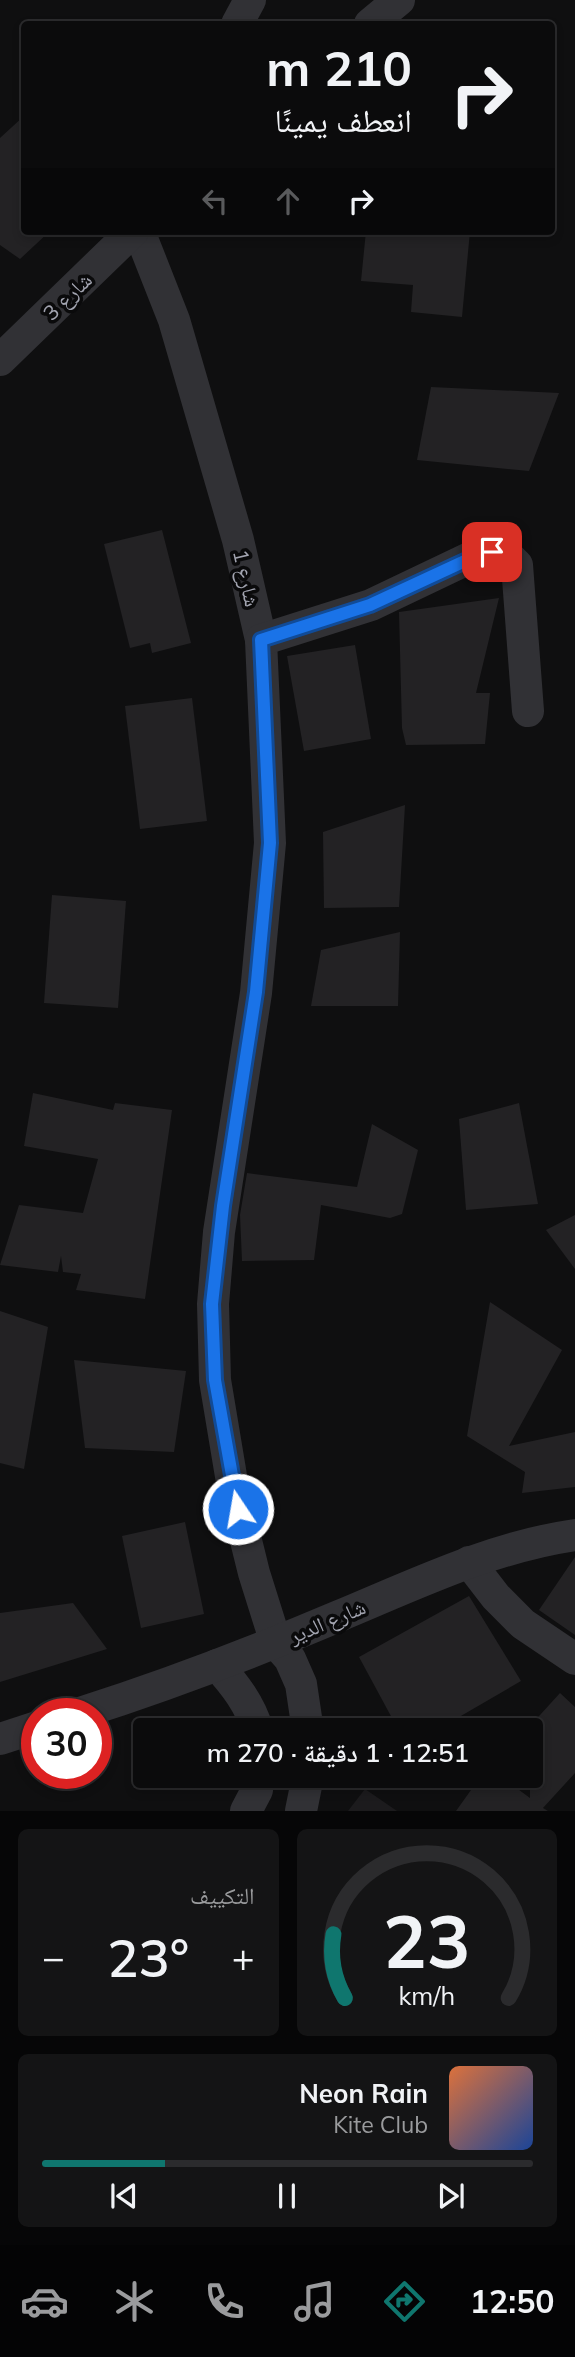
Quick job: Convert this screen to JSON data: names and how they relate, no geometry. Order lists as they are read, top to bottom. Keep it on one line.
{"streets":{"street":["شارع 3","شارع 1","شارع الدير"]},"crossings":[["شارع 1","شارع الدير"]],"page":{"turn":["210 m","انعطف يمينًا"],"limit":"30","trip":"12:51 · 1 دقيقة · 270 m","tile":"التكييف","heat":["−","23°","+"],"song":["Neon Rain","Kite Club"],"tabs":"12:50","gauge":["23","km/h"]}}
